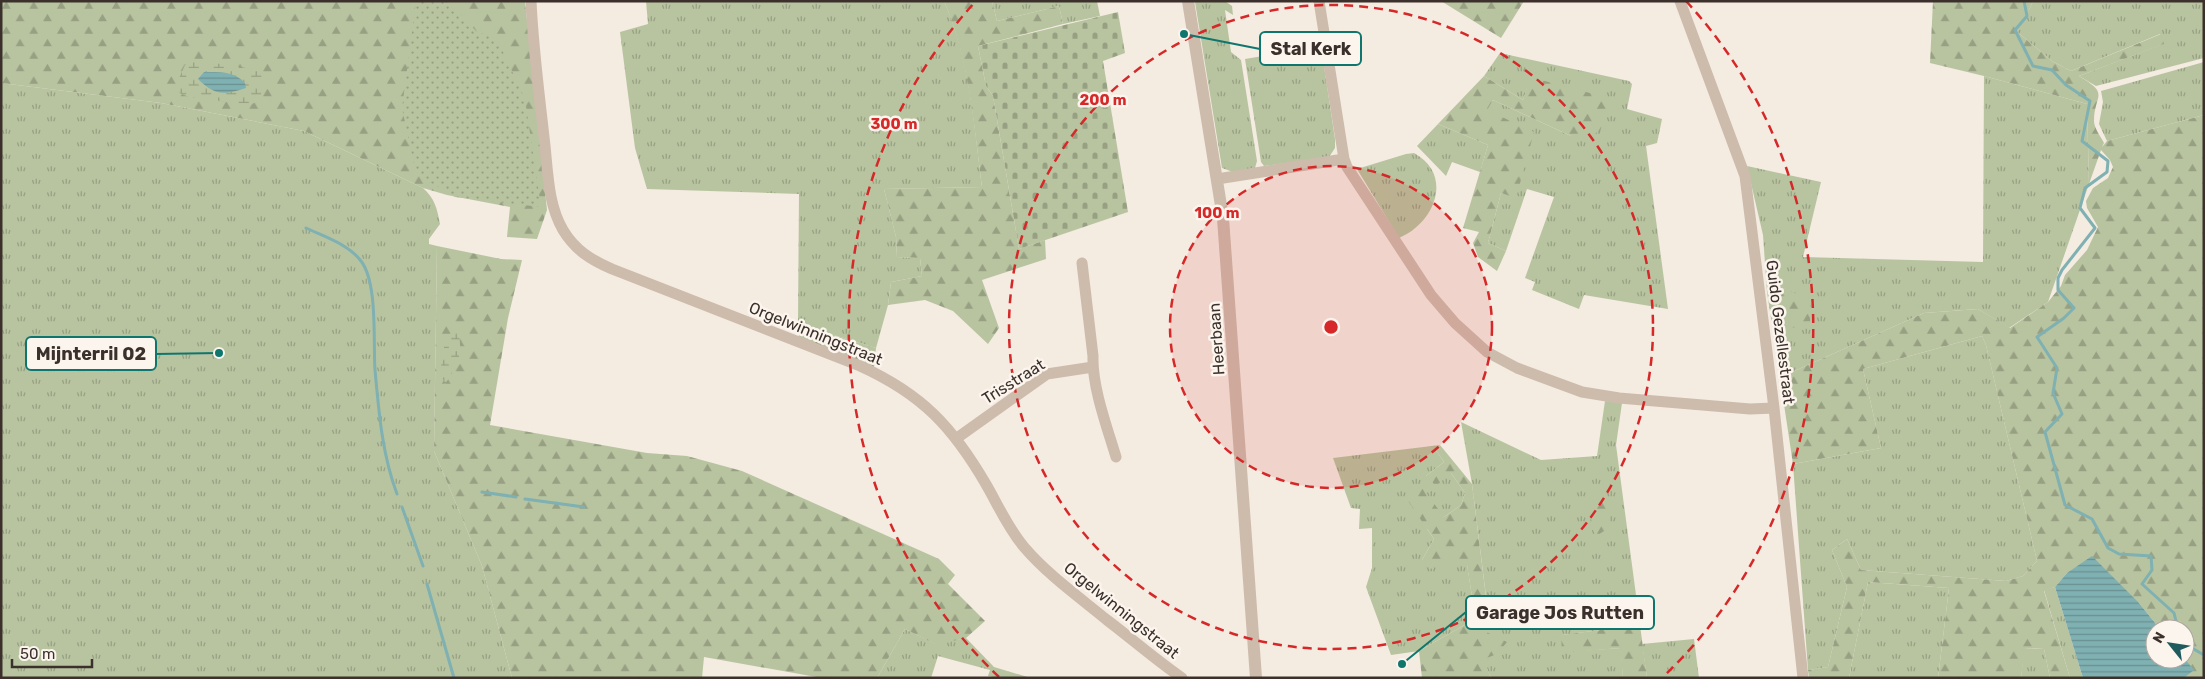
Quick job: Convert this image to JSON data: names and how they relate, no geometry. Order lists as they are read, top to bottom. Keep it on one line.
{"streets":{"street":["Guido Gezellestraat","Orgelwinningstraat","Heerbaan","Trisstraat"]},"crossings":[["Orgelwinningstraat","Trisstraat"]],"places":["Stal Kerk","Mijnterril 02","Garage Jos Rutten"],"scale_bar":"50 m","north":"top left","rings":["200 m","300 m","100 m"]}
